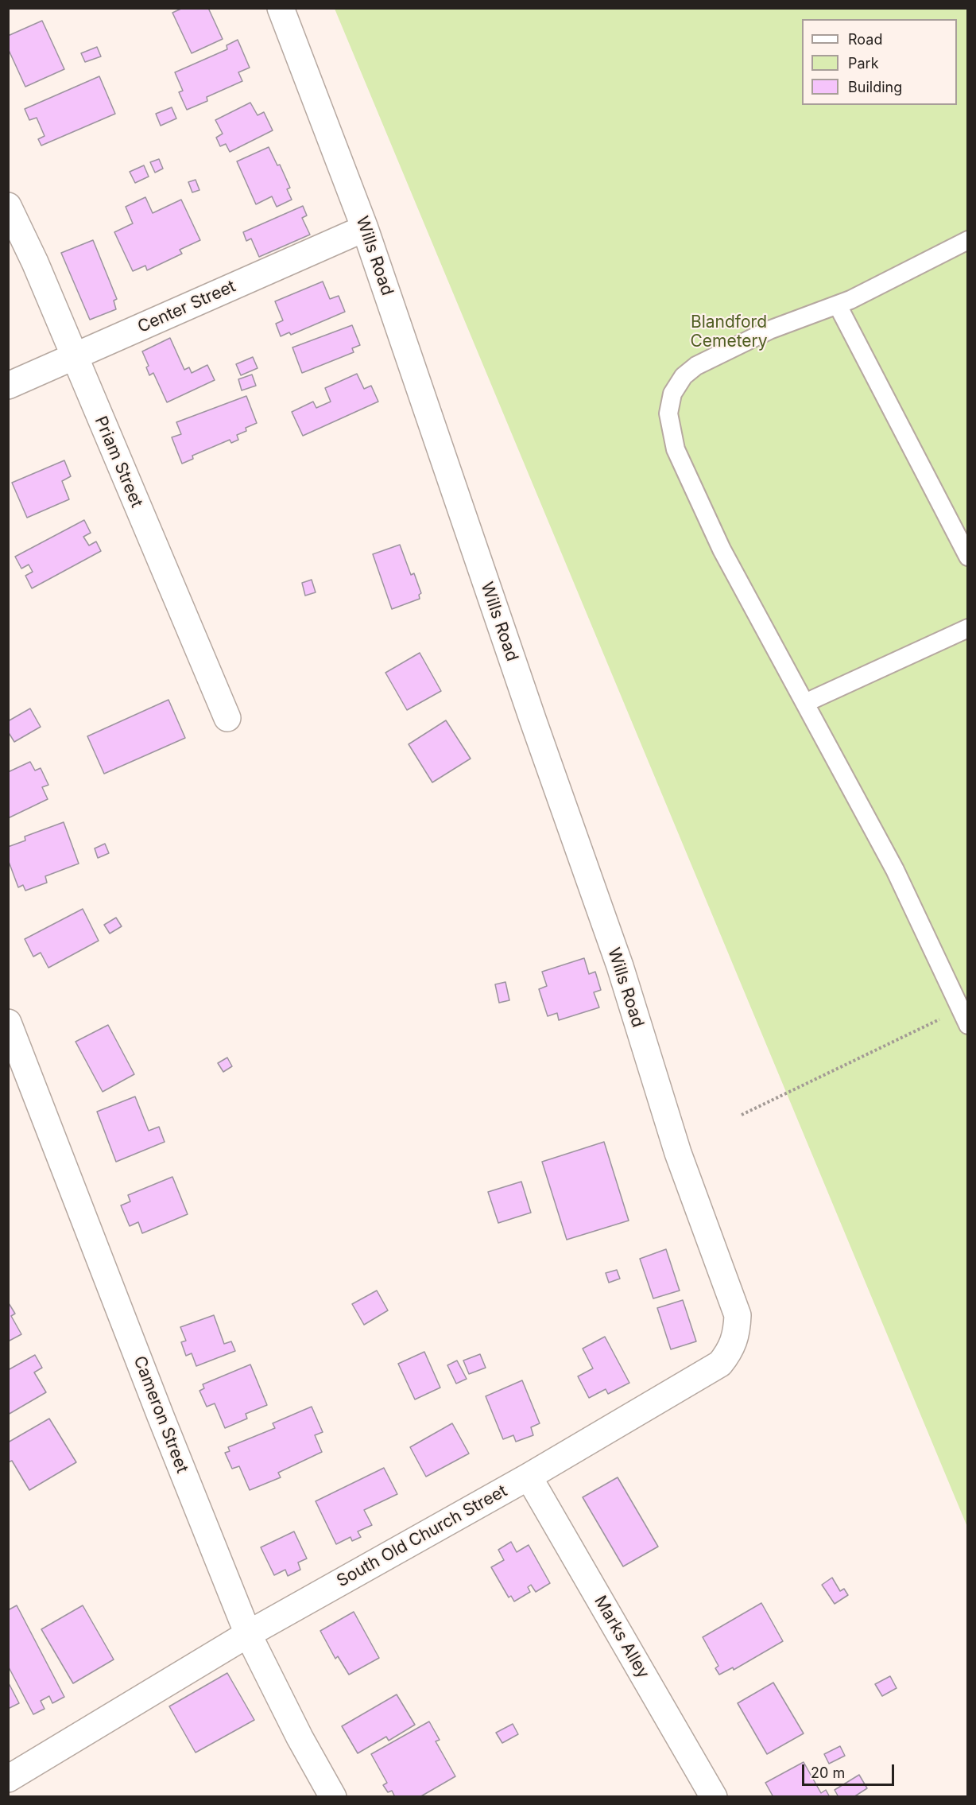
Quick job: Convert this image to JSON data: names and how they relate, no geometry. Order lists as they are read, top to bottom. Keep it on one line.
{"streets":{"street":["Wills Road","Center Street","Priam Street","Cameron Street","South Old Church Street","Marks Alley"]},"crossings":[["Wills Road","Center Street"],["Wills Road","South Old Church Street"],["Center Street","Priam Street"],["Cameron Street","South Old Church Street"],["South Old Church Street","Marks Alley"]],"parks":["Blandford Cemetery"],"legend":["Road","Park","Building"],"scale_bar":"20 m"}
